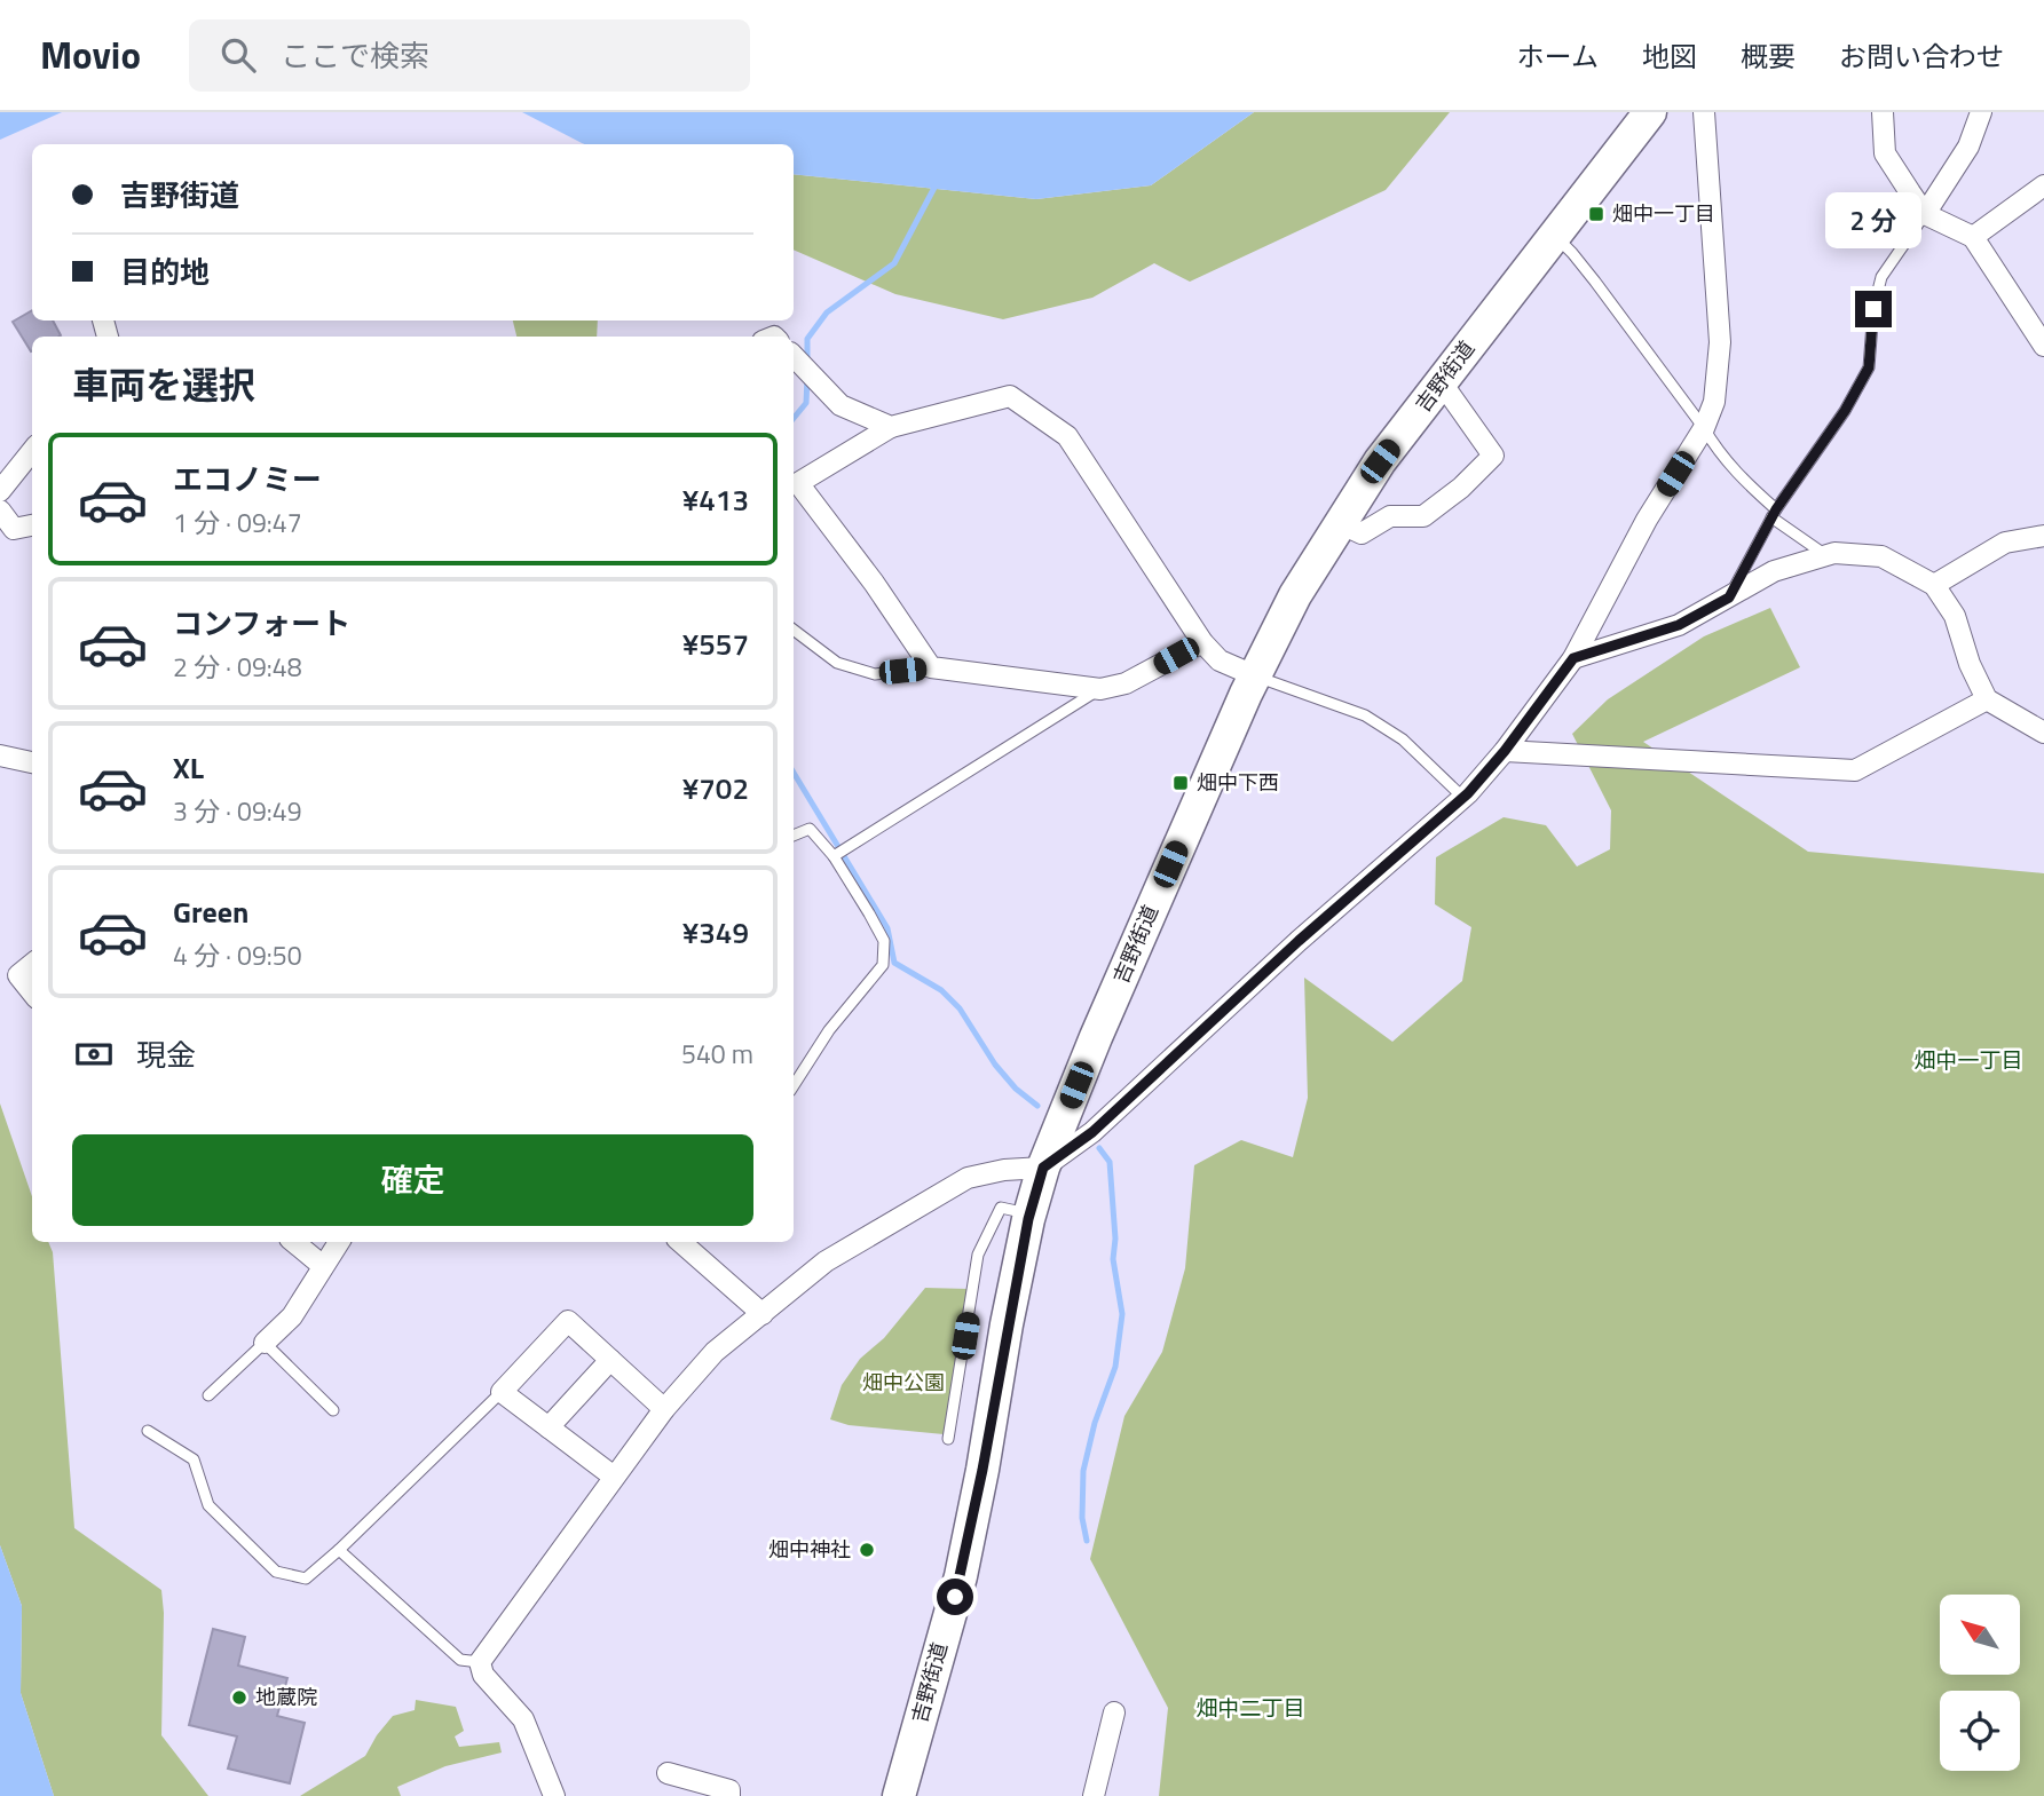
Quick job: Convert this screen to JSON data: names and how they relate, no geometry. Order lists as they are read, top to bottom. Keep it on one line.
{"streets":{"main road":["吉野街道"]},"districts":["畑中一丁目","畑中二丁目"],"parks":["畑中公園"],"places":{"transit":["畑中一丁目","畑中下西"],"other":["畑中神社","地蔵院"]},"north":"top left","page":{"header":"Movio","search":"ここで検索","nav":["ホーム","地図","概要","お問い合わせ"],"banner":["吉野街道","目的地"],"bubble":"2 分","heading":"車両を選択","list":[{"name":"エコノミー","note":"1 分 · 09:47","value":"¥413"},{"name":"コンフォート","note":"2 分 · 09:48","value":"¥557"},{"name":"XL","note":"3 分 · 09:49","value":"¥702"},{"name":"Green","note":"4 分 · 09:50","value":"¥349"}],"pay":["現金","540 m"],"buttons":"確定"}}
